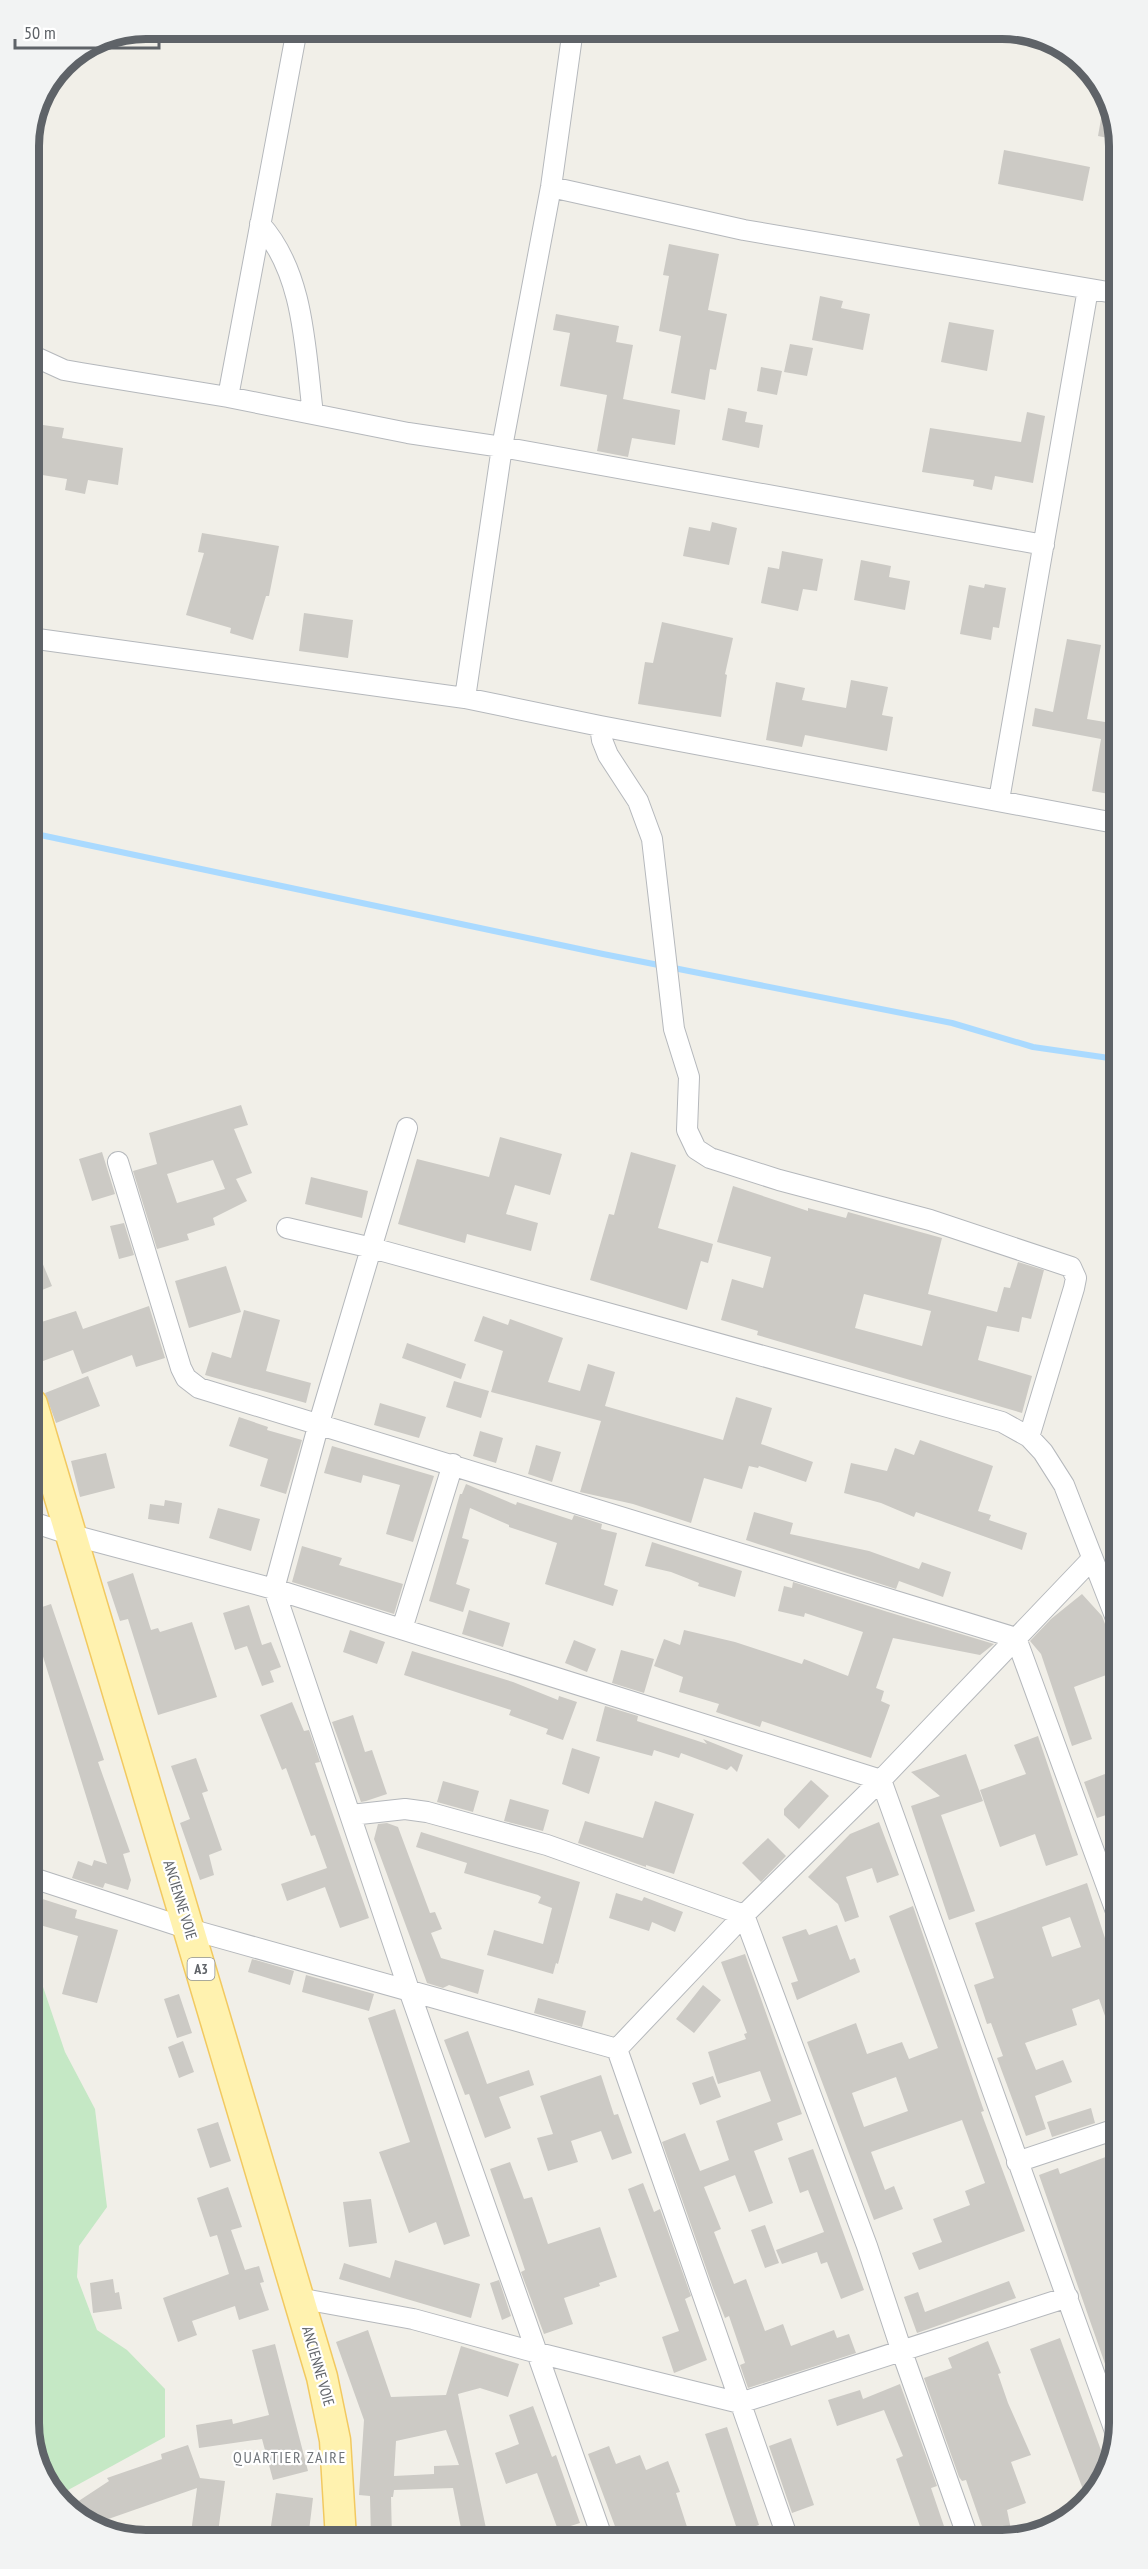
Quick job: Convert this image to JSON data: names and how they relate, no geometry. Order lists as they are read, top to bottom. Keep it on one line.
{"streets":{"main road":["ANCIENNE VOIE","A3"]},"districts":["QUARTIER ZAIRE"],"scale_bar":"50 m"}
